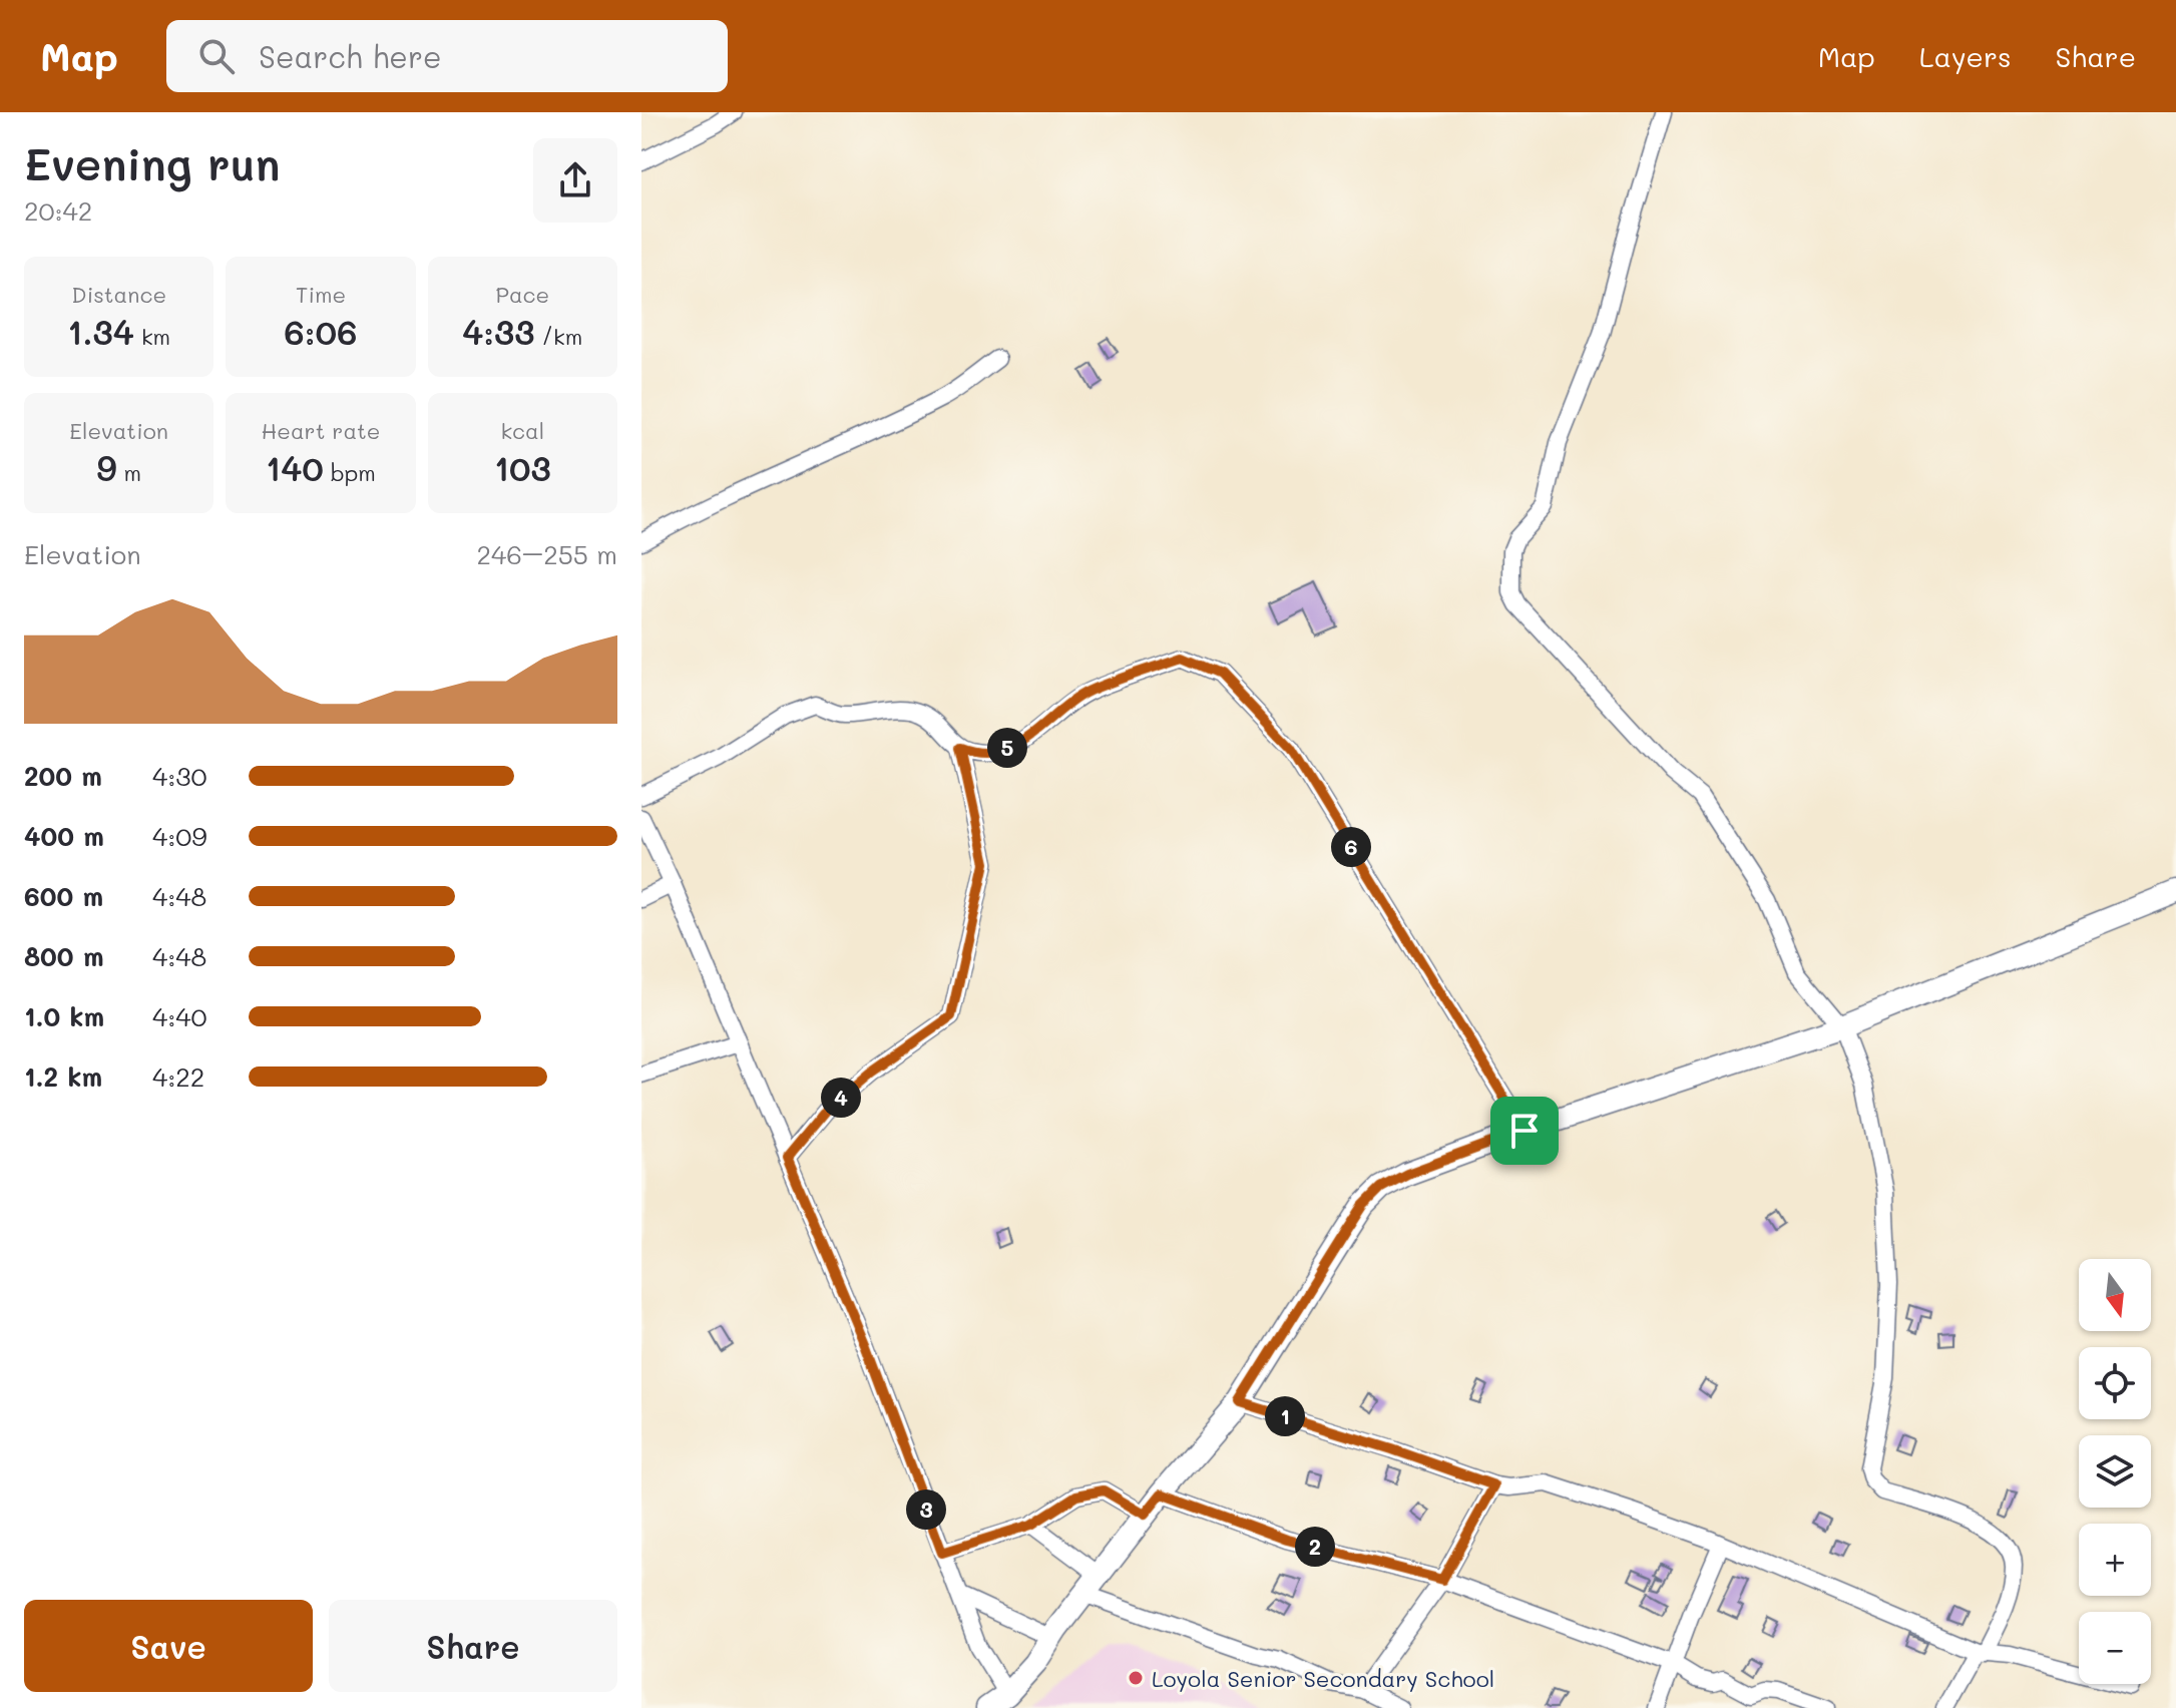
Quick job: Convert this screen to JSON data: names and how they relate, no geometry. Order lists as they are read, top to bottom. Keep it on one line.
{"places":["Loyola Senior Secondary School"],"north":"bottom","page":{"header":"Map","search":"Search here","nav":["Map","Layers","Share"],"heading":["Evening run","20:42"],"stats":[["Distance","1.34 km"],["Time","6:06"],["Pace","4:33 /km"],["Elevation","9 m"],["Heart rate","140 bpm"],["kcal","103"]],"chart":["Elevation","246–255 m"],"pins":["5","6","4","1","3","2"],"list":[{"name":"200 m","note":"4:30"},{"name":"400 m","note":"4:09"},{"name":"600 m","note":"4:48"},{"name":"800 m","note":"4:48"},{"name":"1.0 km","note":"4:40"},{"name":"1.2 km","note":"4:22"}],"map_buttons":["+","−"],"buttons":["Save","Share"]}}
